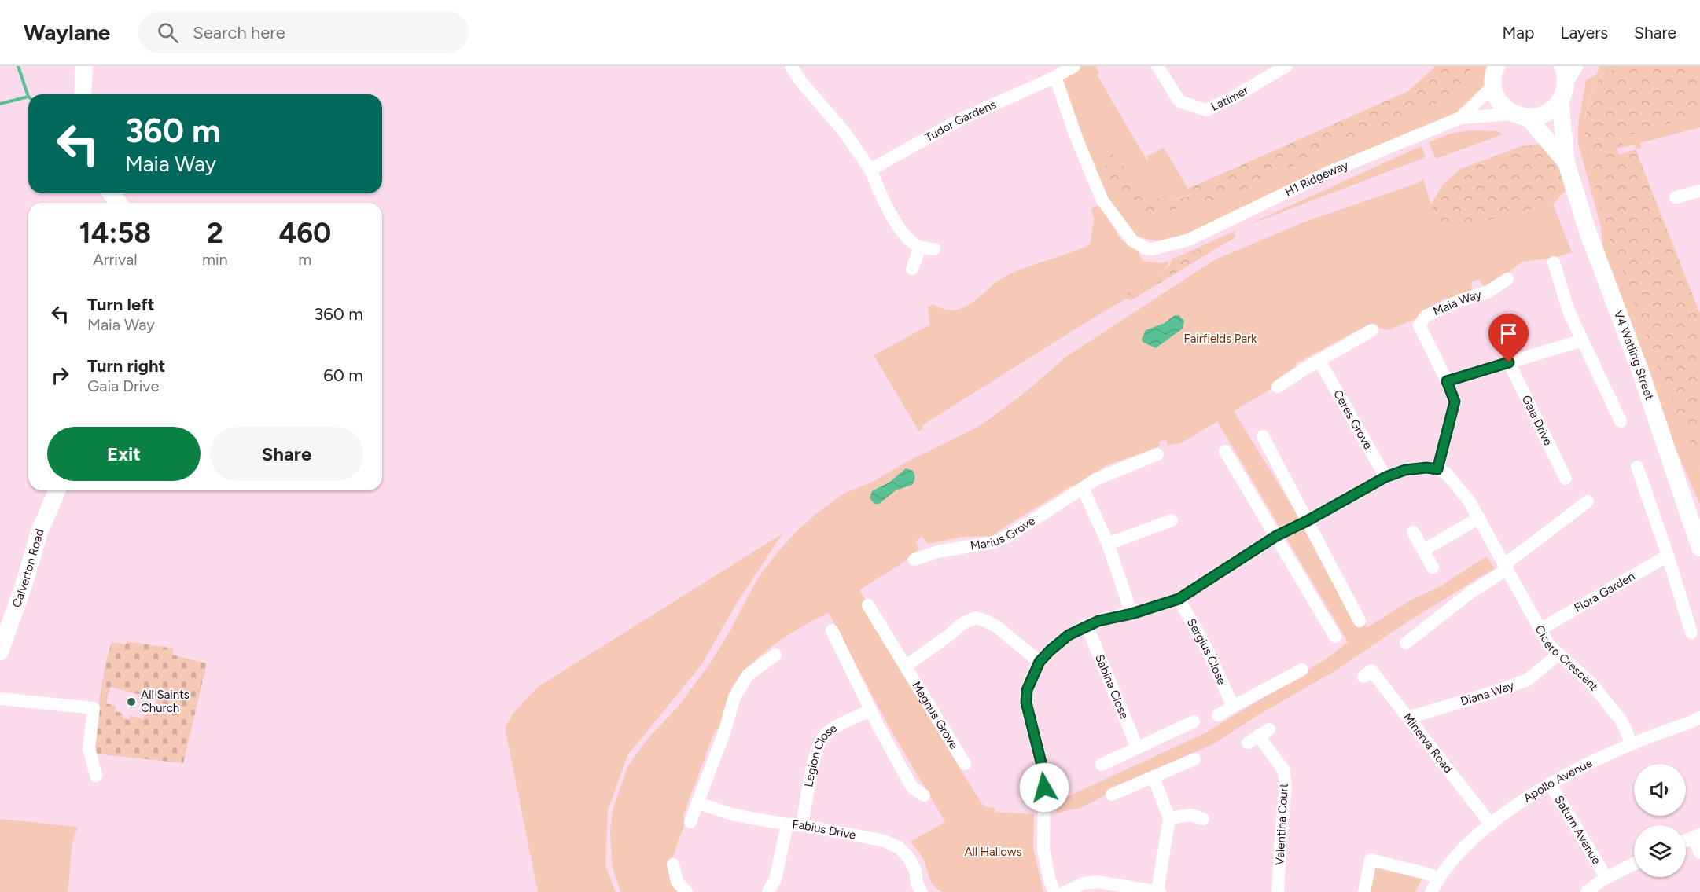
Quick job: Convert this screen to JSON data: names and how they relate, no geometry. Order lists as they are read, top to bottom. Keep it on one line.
{"streets":{"street":["Latimer","Tudor Gardens","H1 Ridgeway","Maia Way","V4 Watling Street","Ceres Grove","Gaia Drive","Marius Grove","Calverton Road","Flora Garden","Sergius Close","Cicero Crescent","Sabina Close","Diana Way","Magnus Grove","Minerva Road","Legion Close","Apollo Avenue","Valentina Court","Fabius Drive","Saturn Avenue"]},"crossings":[["Tudor Gardens","H1 Ridgeway"],["H1 Ridgeway","V4 Watling Street"],["Maia Way","Cicero Crescent"],["Flora Garden","Cicero Crescent"],["Cicero Crescent","Diana Way"],["Cicero Crescent","Apollo Avenue"],["Diana Way","Minerva Road"],["Minerva Road","Apollo Avenue"],["Legion Close","Fabius Drive"],["Apollo Avenue","Saturn Avenue"]],"parks":["Fairfields Park","All Hallows"],"places":["All Saints Church"],"page":{"header":"Waylane","search":"Search here","nav":["Map","Layers","Share"],"turn":["360 m","Maia Way"],"eta":["14:58","Arrival","2","min","460","m"],"list":[{"name":"Turn left","note":"Maia Way","value":"360 m"},{"name":"Turn right","note":"Gaia Drive","value":"60 m"}],"buttons":["Exit","Share"]}}
